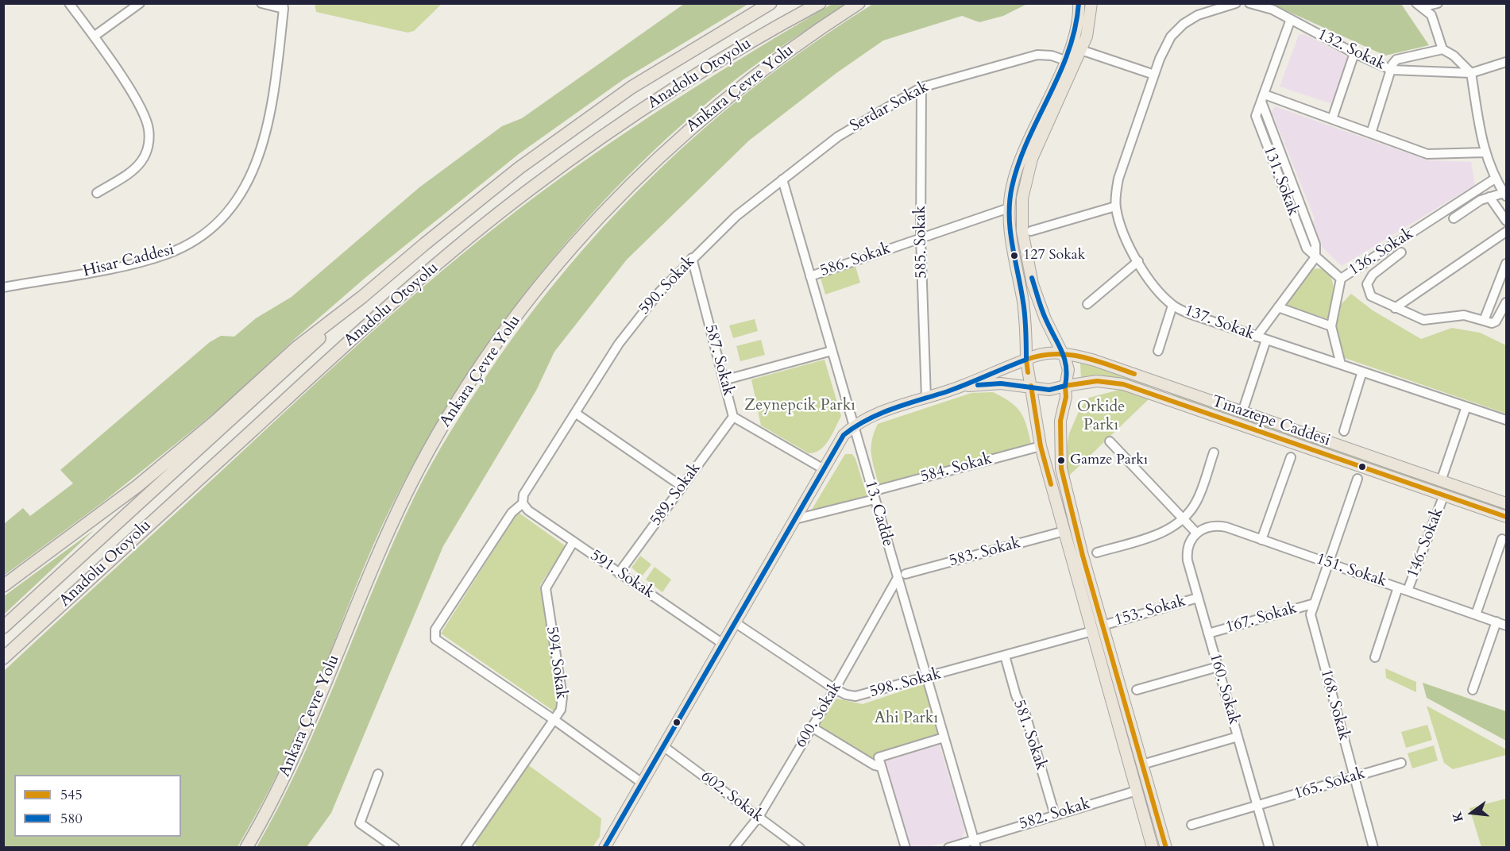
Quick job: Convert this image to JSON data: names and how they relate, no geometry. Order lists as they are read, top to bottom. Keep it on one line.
{"streets":{"highway":["Anadolu Otoyolu","Ankara Çevre Yolu"],"main road":["Tınaztepe Caddesi"],"street":["132. Sokak","Serdar Sokak","131. Sokak","585. Sokak","136. Sokak","586. Sokak","Hisar Caddesi","590. Sokak","137. Sokak","587. Sokak","584. Sokak","589. Sokak","13. Cadde","146. Sokak","583. Sokak","151. Sokak","591. Sokak","153. Sokak","167. Sokak","594. Sokak","598. Sokak","160. Sokak","168. Sokak","600. Sokak","581. Sokak","165. Sokak","602. Sokak","582. Sokak"]},"crossings":[["132. Sokak","131. Sokak"],["Serdar Sokak","585. Sokak"],["Serdar Sokak","590. Sokak"],["Serdar Sokak","13. Cadde"],["131. Sokak","136. Sokak"],["585. Sokak","586. Sokak"],["136. Sokak","137. Sokak"],["586. Sokak","13. Cadde"],["590. Sokak","587. Sokak"],["590. Sokak","13. Cadde"],["590. Sokak","591. Sokak"],["590. Sokak","594. Sokak"],["587. Sokak","589. Sokak"],["Tınaztepe Caddesi","146. Sokak"],["584. Sokak","13. Cadde"],["589. Sokak","591. Sokak"],["13. Cadde","583. Sokak"],["13. Cadde","598. Sokak"],["13. Cadde","600. Sokak"],["13. Cadde","582. Sokak"],["146. Sokak","151. Sokak"],["583. Sokak","600. Sokak"],["151. Sokak","160. Sokak"],["151. Sokak","168. Sokak"],["591. Sokak","594. Sokak"],["153. Sokak","160. Sokak"],["167. Sokak","160. Sokak"],["167. Sokak","168. Sokak"],["598. Sokak","600. Sokak"],["598. Sokak","581. Sokak"],["160. Sokak","165. Sokak"],["168. Sokak","165. Sokak"],["600. Sokak","602. Sokak"],["581. Sokak","582. Sokak"]],"parks":["Zeynepcik Parkı","Orkide Parkı","Ahi Parkı"],"places":["127 Sokak","Gamze Parkı"],"lines":["transit line 580","transit line 545"],"legend":["545","580"],"north":"left"}
